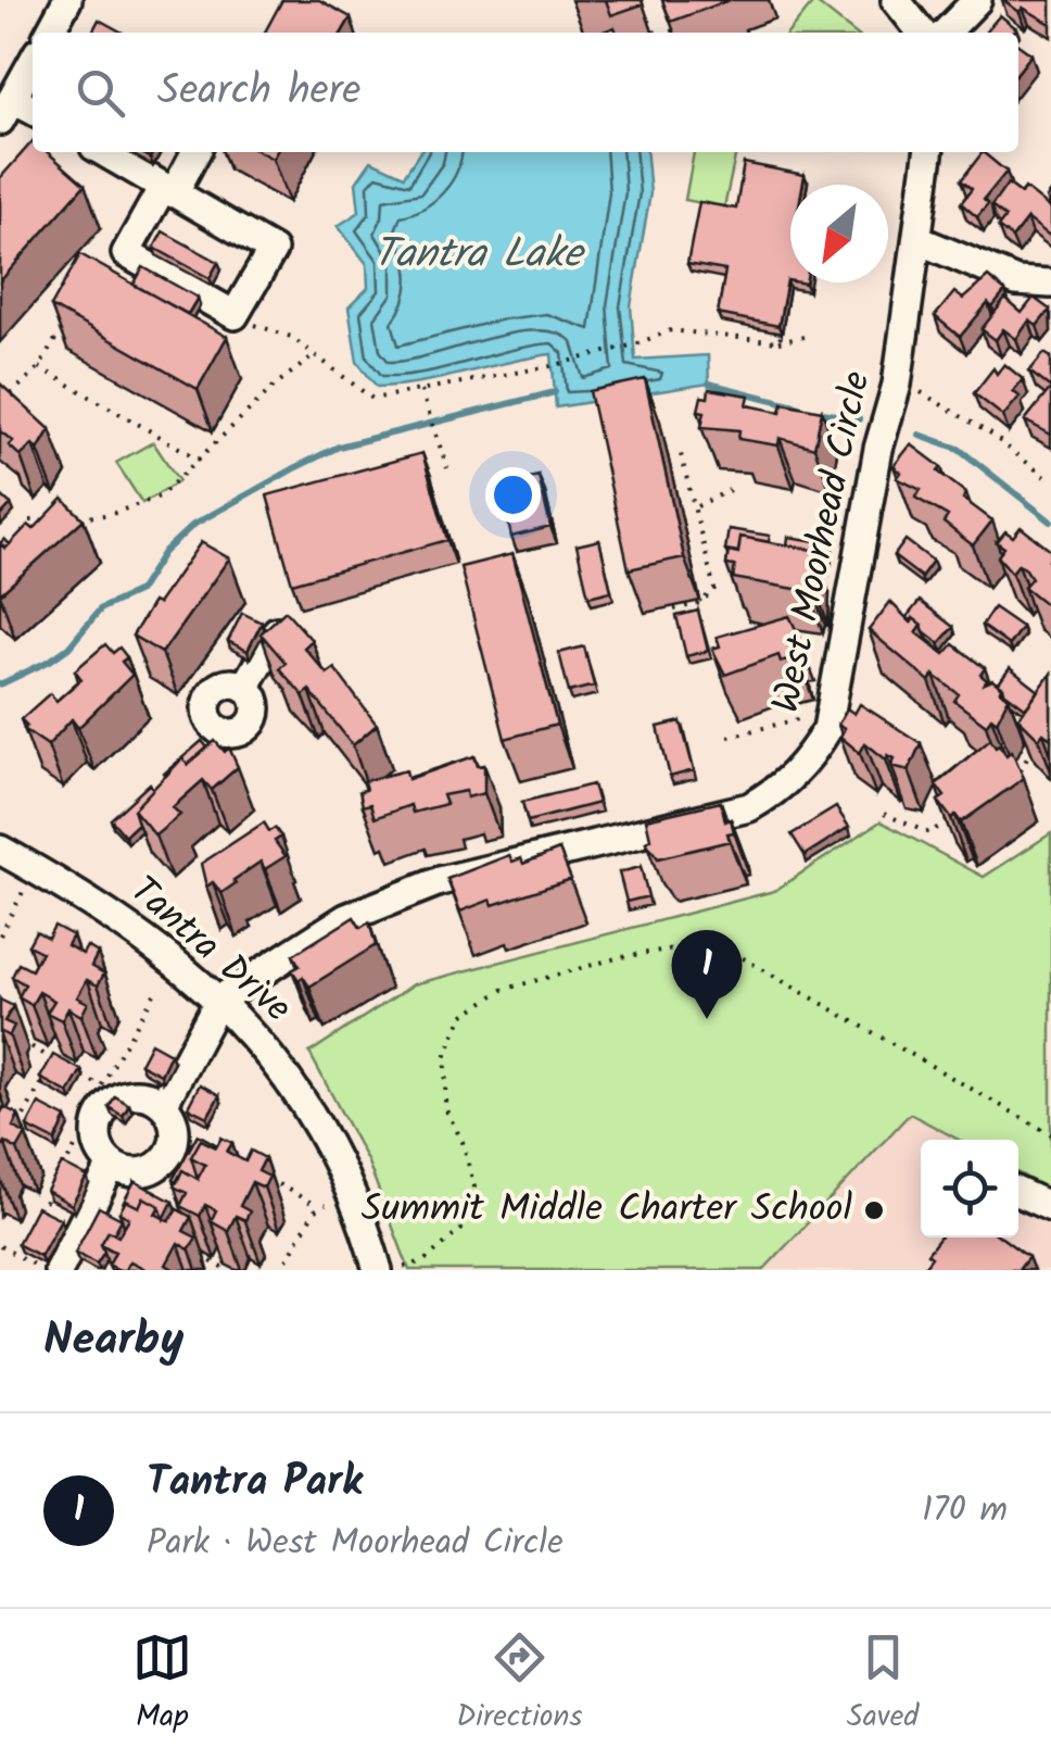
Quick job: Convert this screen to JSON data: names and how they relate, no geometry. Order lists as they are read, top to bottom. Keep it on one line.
{"streets":{"street":["West Moorhead Circle","Tantra Drive"]},"crossings":[["West Moorhead Circle","Tantra Drive"]],"water":["Tantra Lake"],"places":["Summit Middle Charter School"],"north":"bottom left","page":{"search":"Search here","pins":"1","heading":"Nearby","list":[{"mark":"1","name":"Tantra Park","note":"Park · West Moorhead Circle","value":"170 m"}],"nav":["Map","Directions","Saved"]}}
